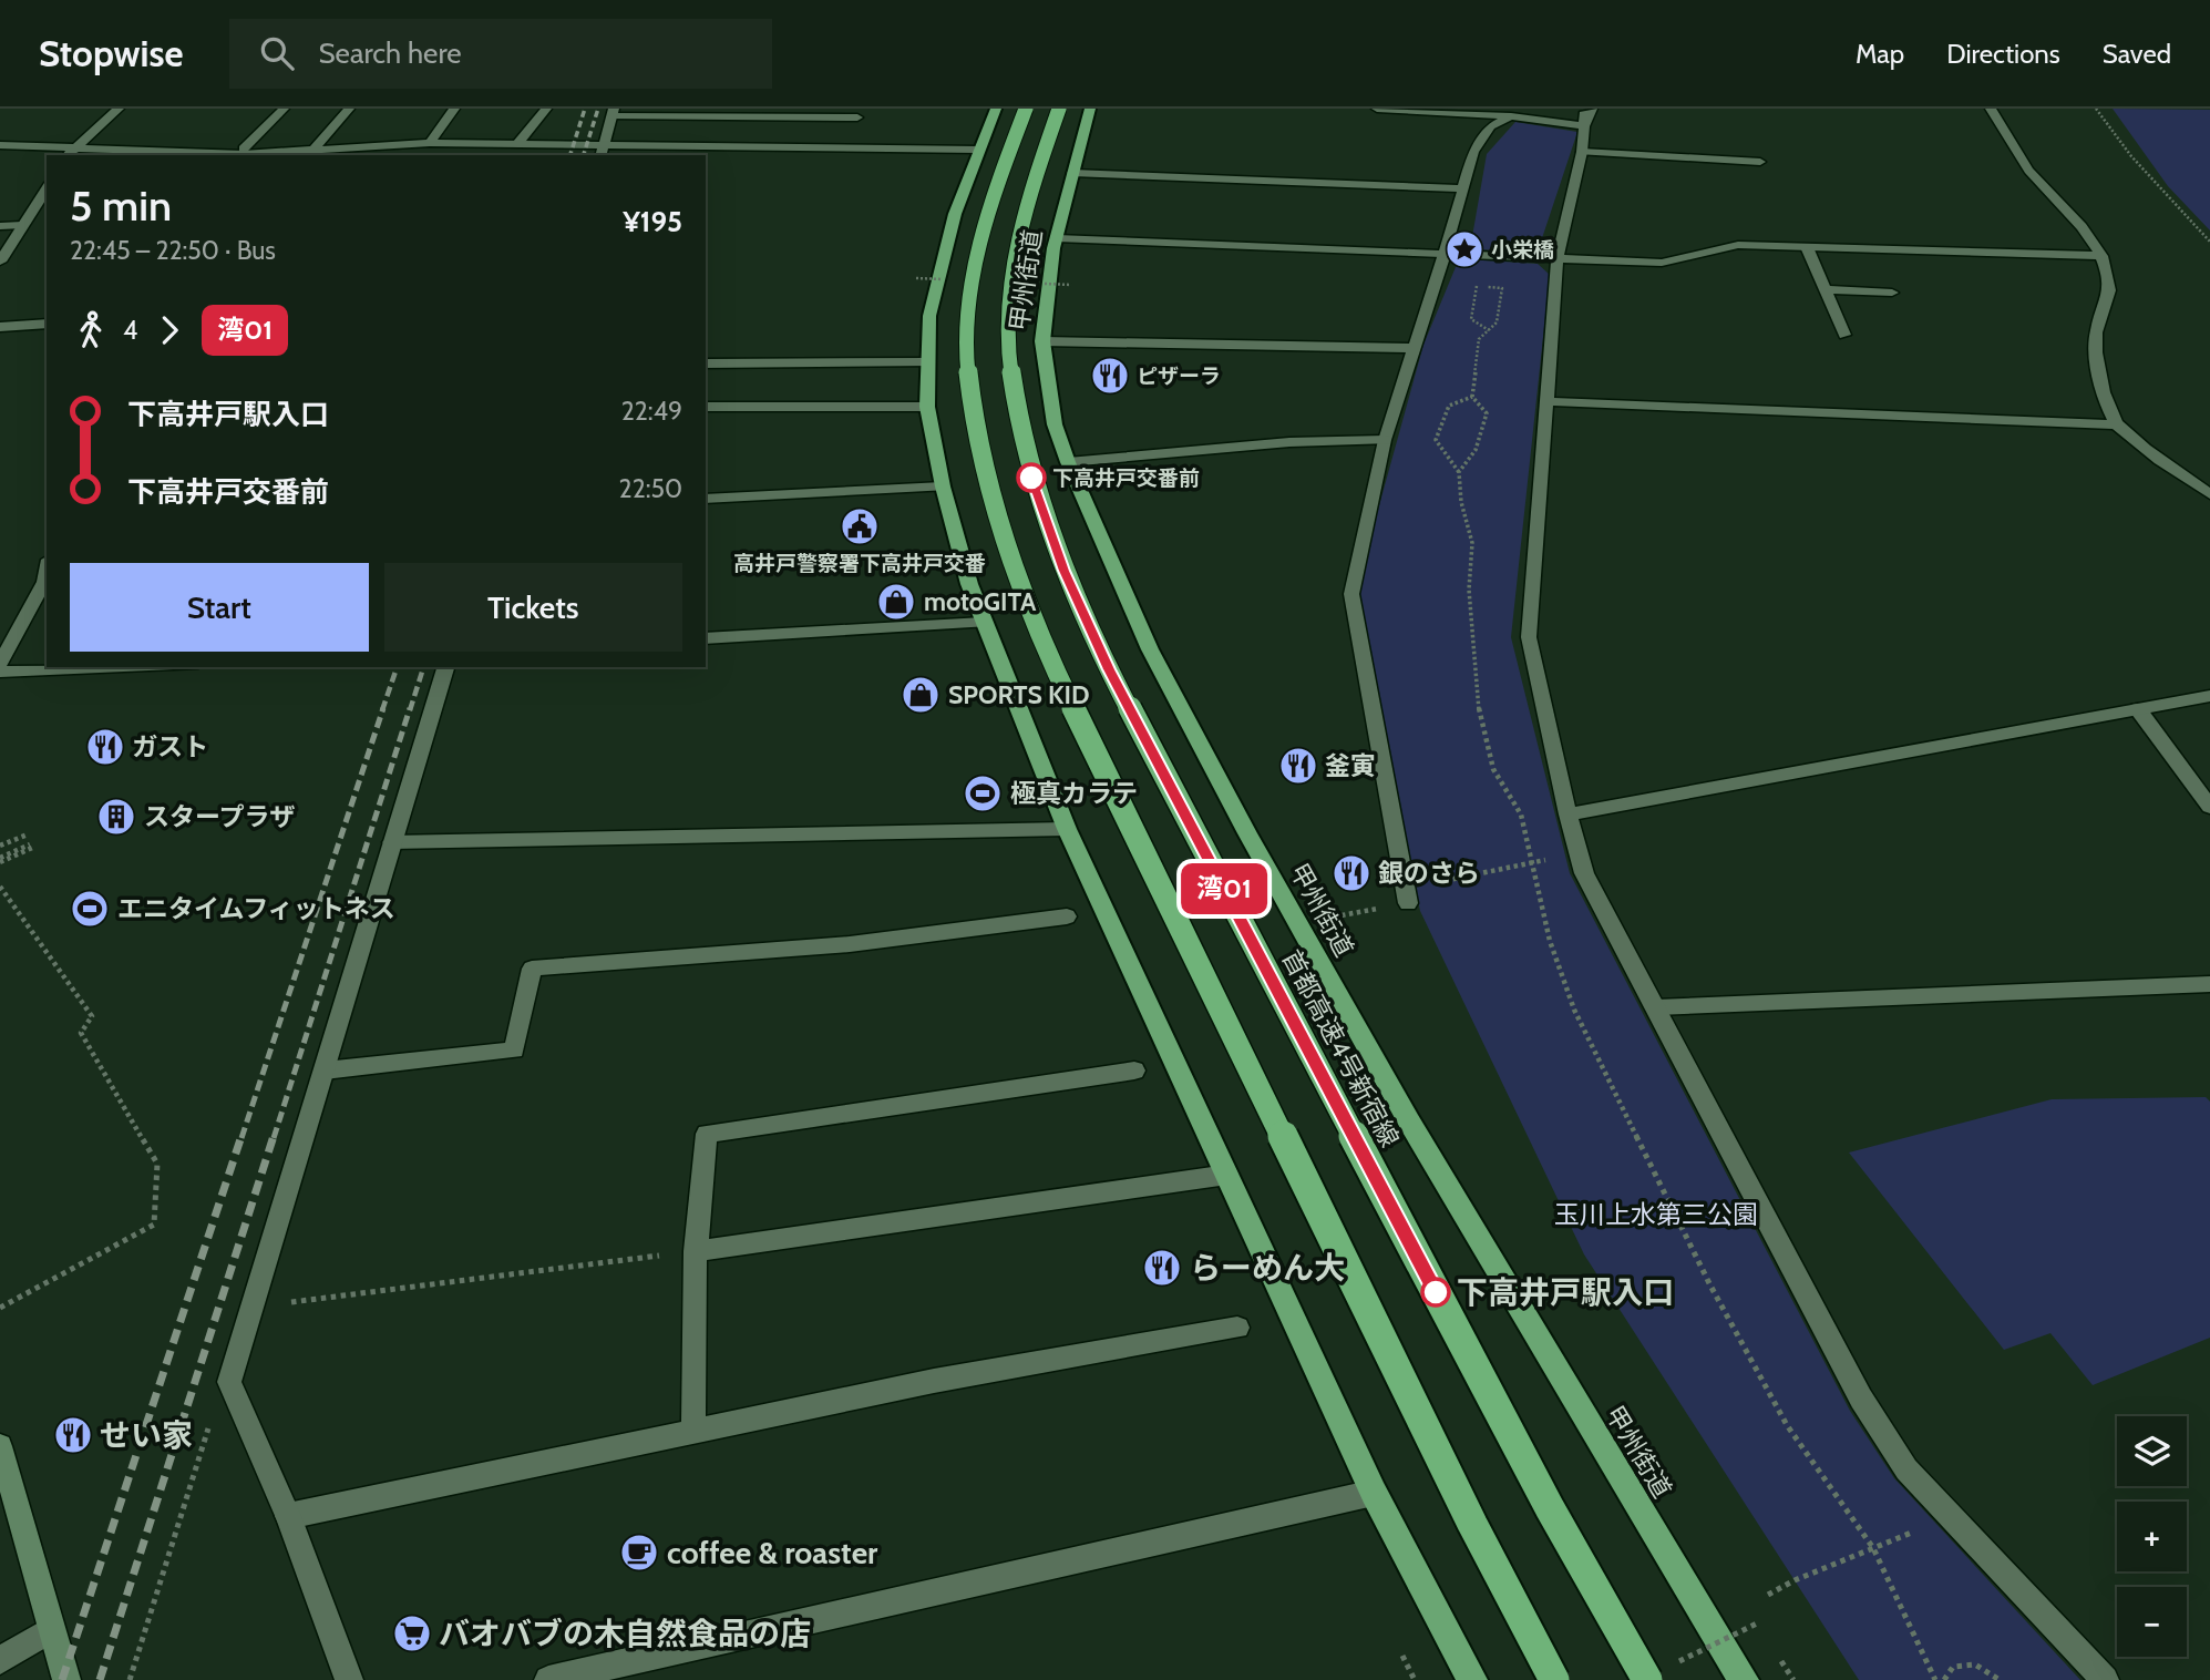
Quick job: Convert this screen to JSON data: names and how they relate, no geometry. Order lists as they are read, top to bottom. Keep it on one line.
{"streets":{"highway":["甲州街道","首都高速4号新宿線"]},"parks":["玉川上水第三公園"],"places":{"place":["小栄橋"],"restaurant":["ピザーラ","ガスト","釜寅","銀のさら","らーめん大","せい家"],"other":["下高井戸交番前","下高井戸駅入口"],"public building":["高井戸警察署下高井戸交番"],"shop":["motoGITA","SPORTS KID"],"sports":["極真カラテ","エニタイムフィットネス"],"building":["スタープラザ"],"cafe":["coffee & roaster"],"supermarket":["バオバブの木自然食品の店"]},"lines":["bus line 湾01"],"page":{"header":"Stopwise","search":"Search here","nav":["Map","Directions","Saved"],"on_map":"湾01","heading":["5 min","22:45 – 22:50 · Bus","¥195"],"legs":["4","湾01"],"list":[{"name":"下高井戸駅入口","value":"22:49"},{"name":"下高井戸交番前","value":"22:50"}],"buttons":["Start","Tickets"],"map_buttons":["+","−"]}}
